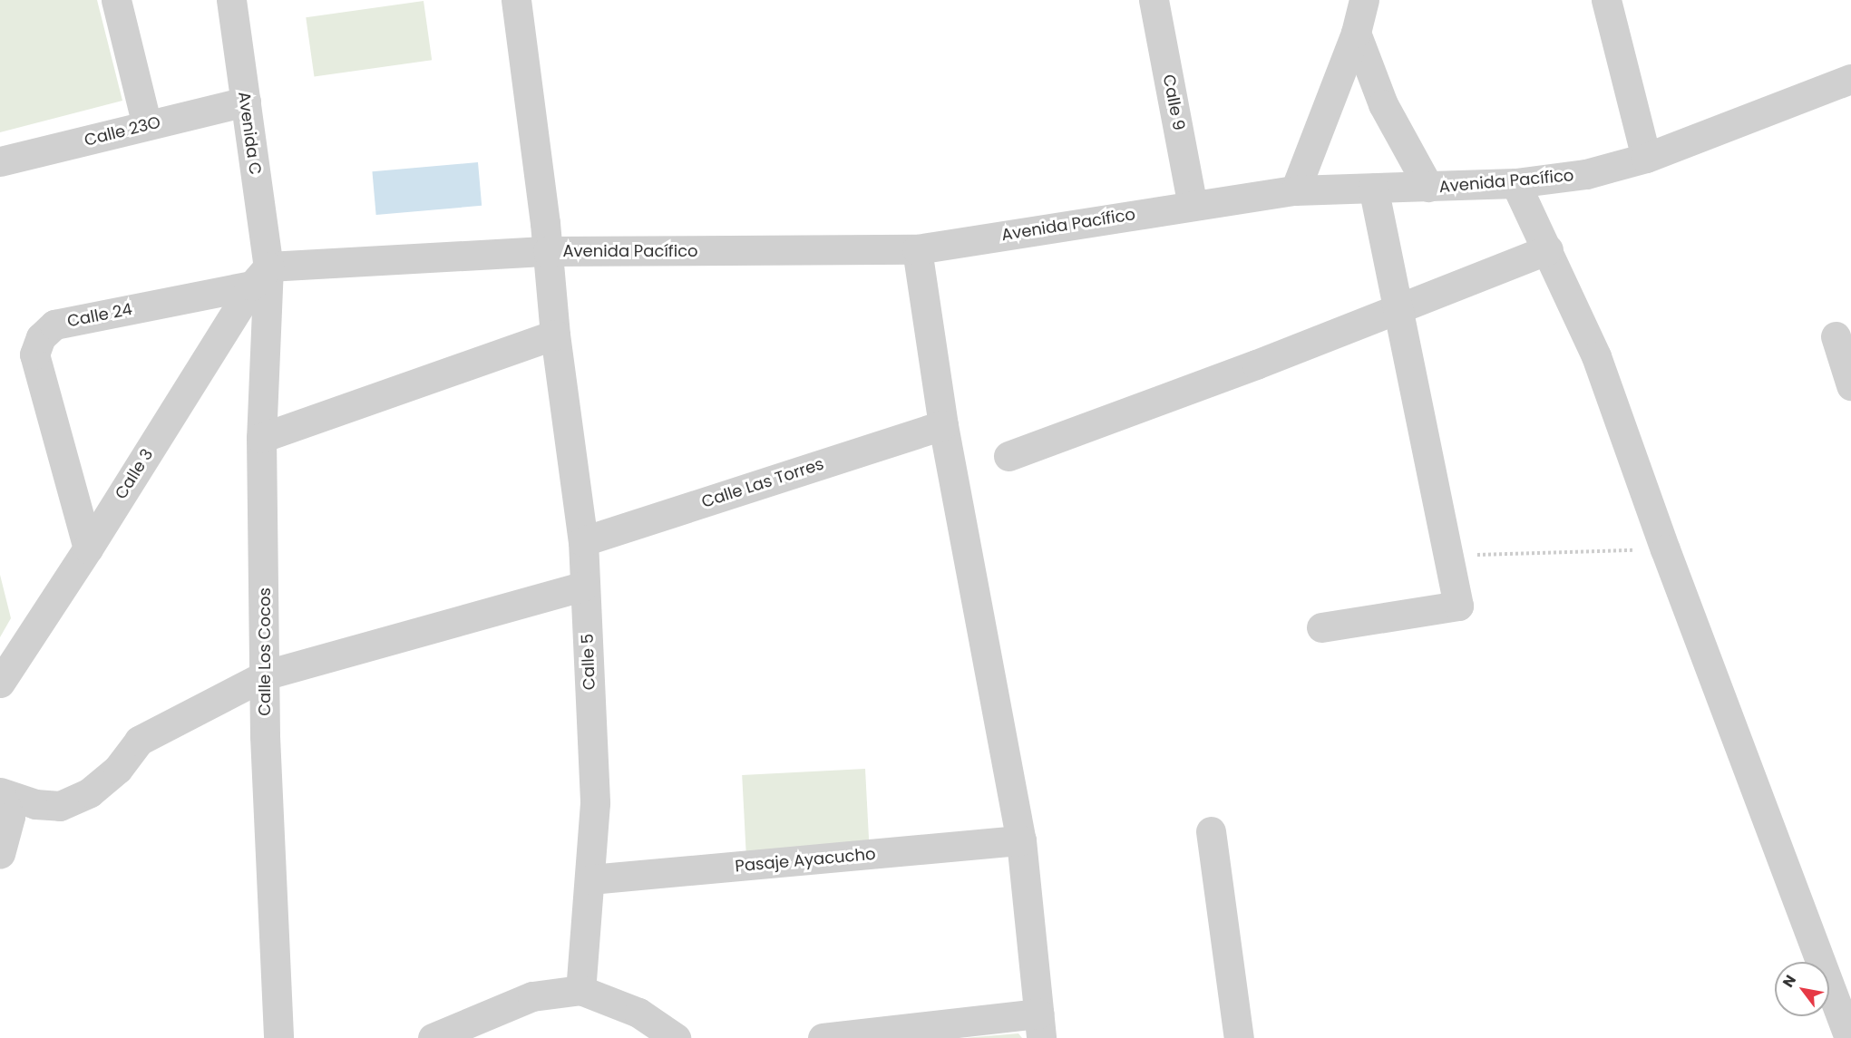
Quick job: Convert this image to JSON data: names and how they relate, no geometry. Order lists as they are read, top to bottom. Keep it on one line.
{"streets":{"street":["Calle 9","Calle 23O","Avenida C","Avenida Pacífico","Calle 24","Calle 3","Calle Las Torres","Calle Los Cocos","Calle 5","Pasaje Ayacucho"]},"crossings":[["Calle 9","Avenida Pacífico"],["Calle 23O","Avenida C"],["Avenida C","Avenida Pacífico"],["Avenida C","Calle 24"],["Avenida C","Calle 3"],["Avenida C","Calle Los Cocos"],["Avenida Pacífico","Calle 24"],["Avenida Pacífico","Calle 3"],["Avenida Pacífico","Calle Los Cocos"],["Avenida Pacífico","Calle 5"],["Calle 24","Calle 3"],["Calle 24","Calle Los Cocos"],["Calle 3","Calle Los Cocos"],["Calle Las Torres","Calle 5"],["Calle 5","Pasaje Ayacucho"]],"north":"top left"}
